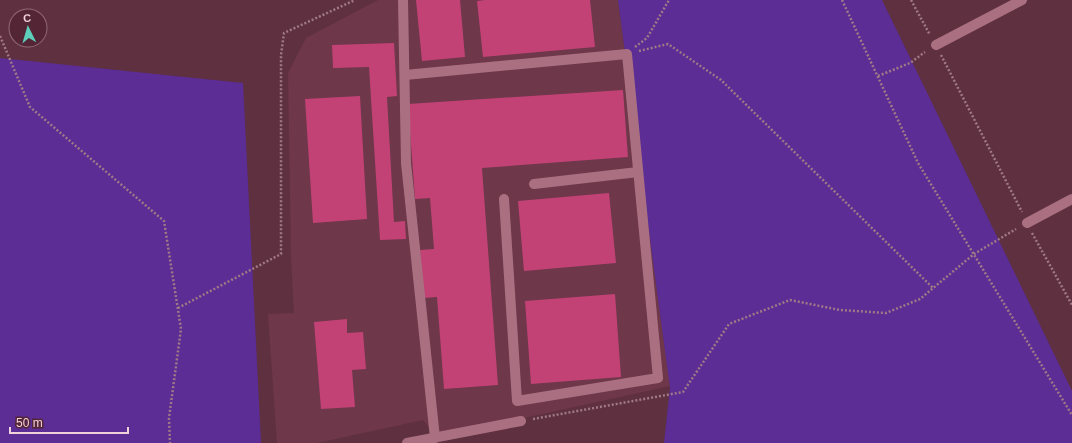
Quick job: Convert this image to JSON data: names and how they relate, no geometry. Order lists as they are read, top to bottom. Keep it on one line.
{"scale_bar":"50 m","north":"top"}
